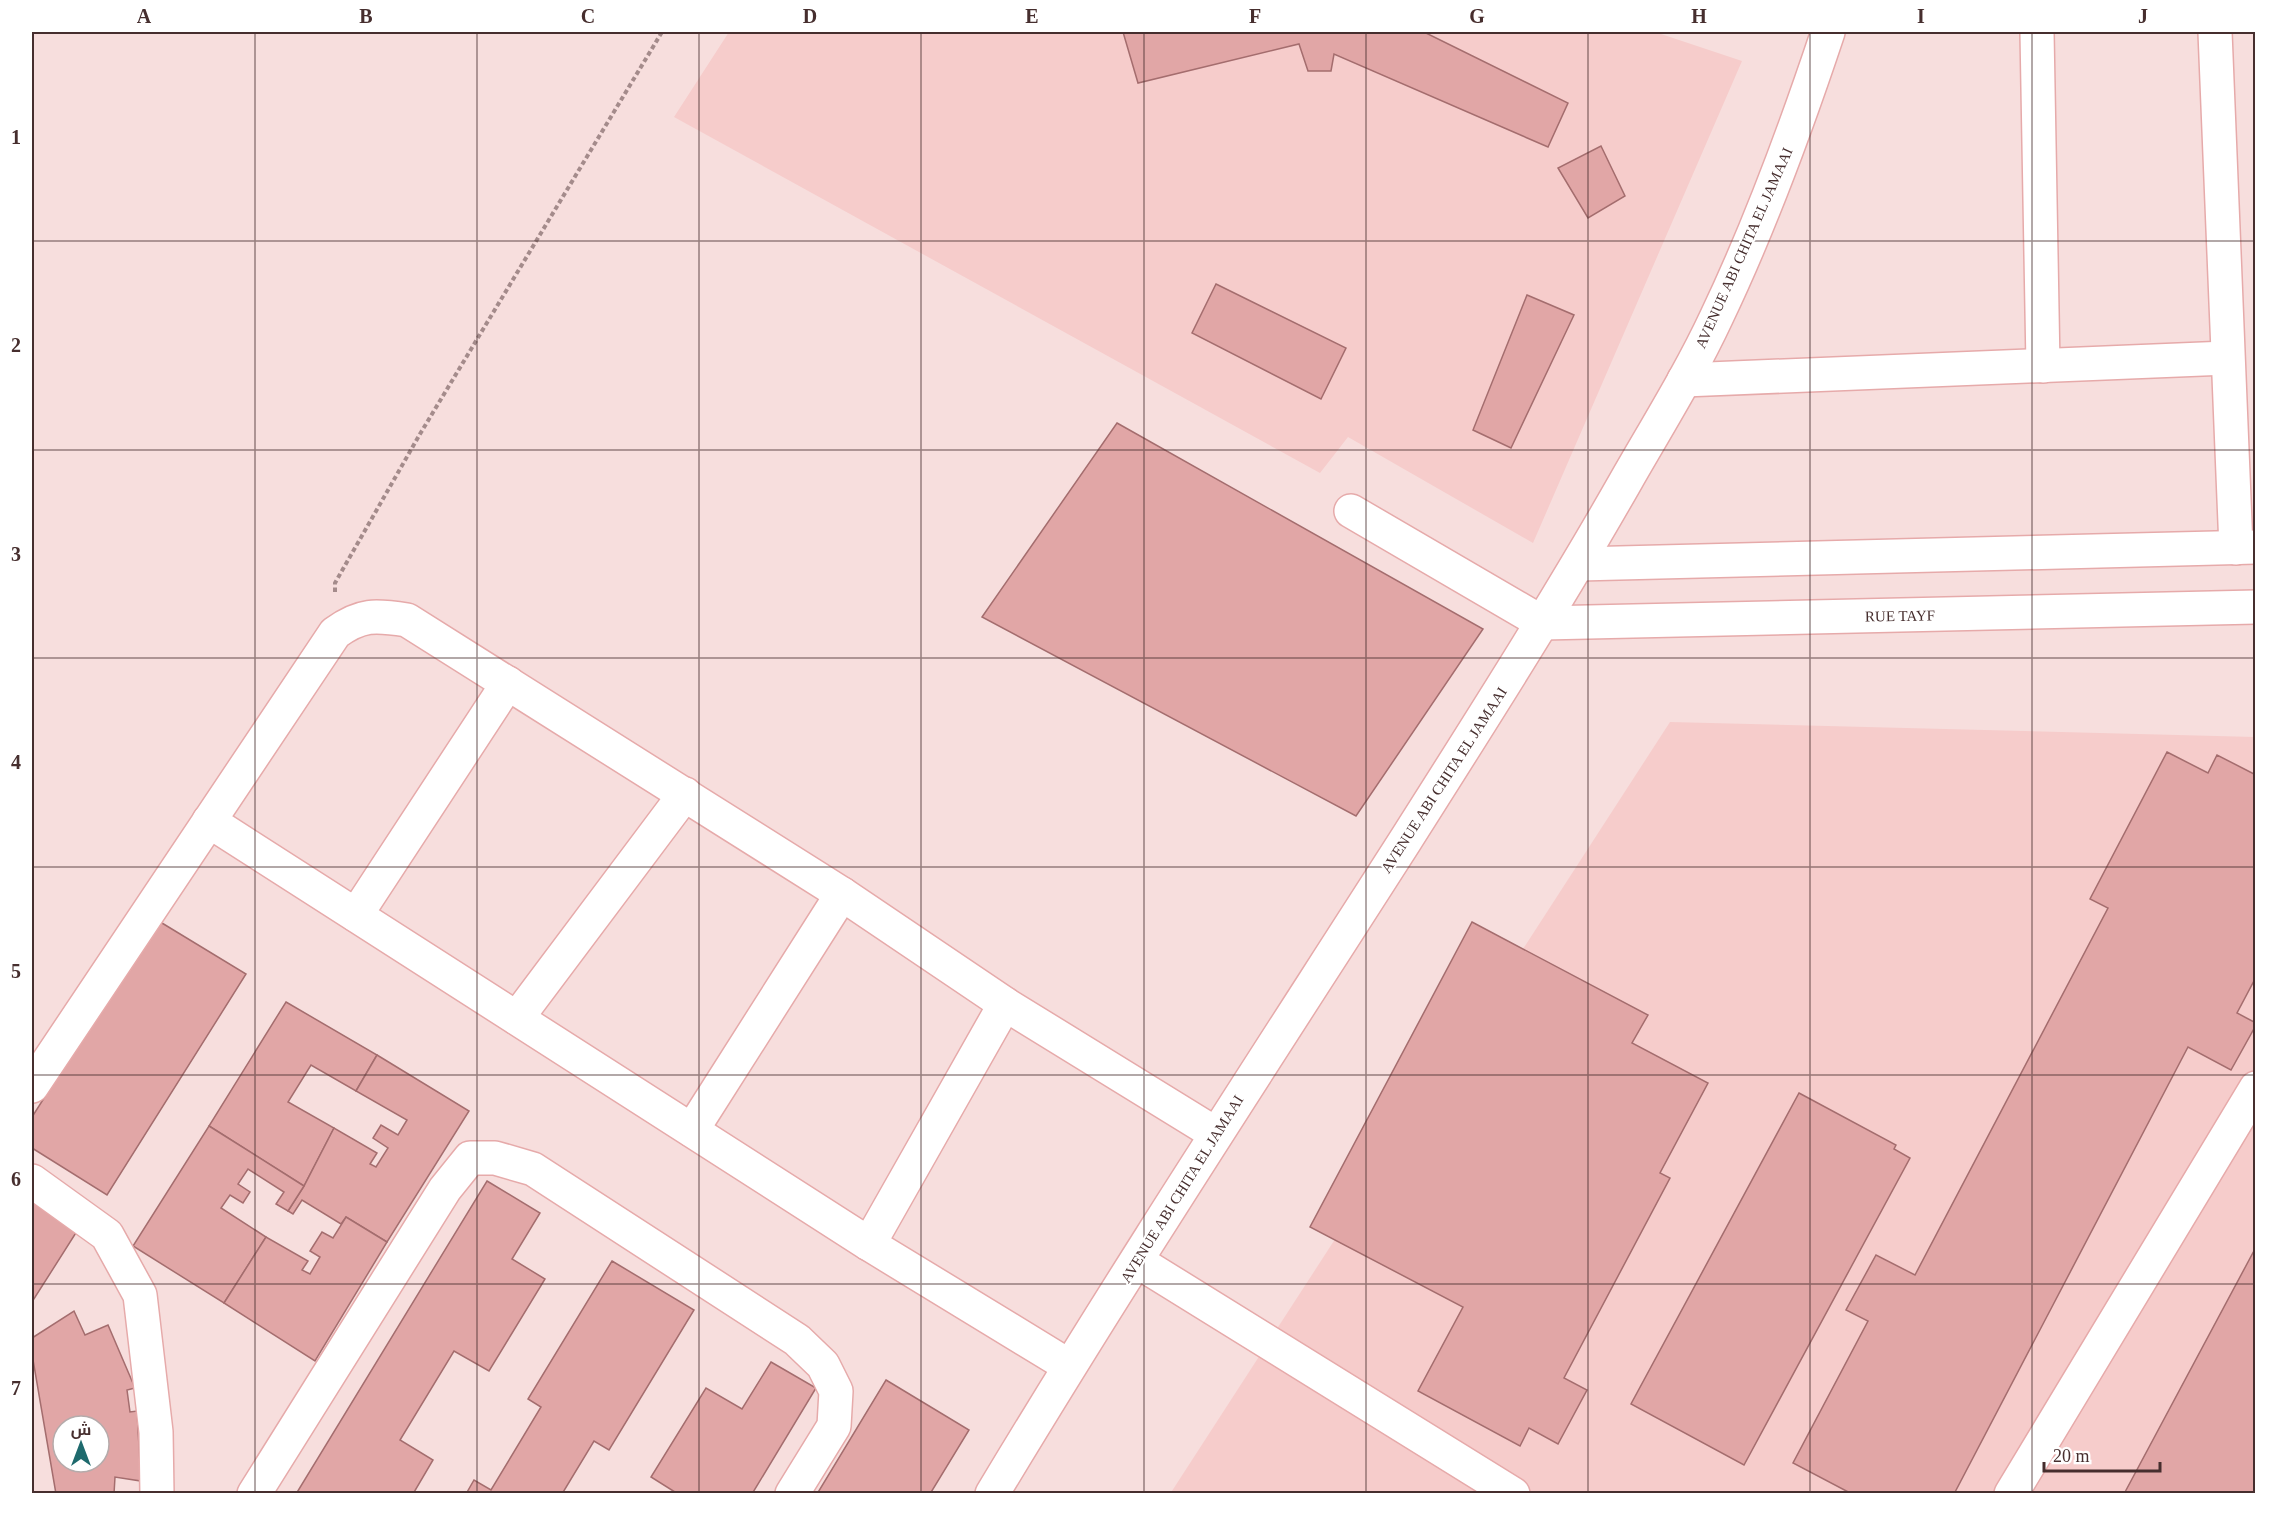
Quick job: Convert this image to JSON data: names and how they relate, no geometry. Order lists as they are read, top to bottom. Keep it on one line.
{"streets":{"street":["AVENUE ABI CHITA EL JAMAAI","RUE TAYF"]},"crossings":[["AVENUE ABI CHITA EL JAMAAI","RUE TAYF"]],"scale_bar":"20 m","north":"top","grid":{"columns":["A","B","C","D","E","F","G","H","I","J"],"rows":["1","2","3","4","5","6","7"]}}
